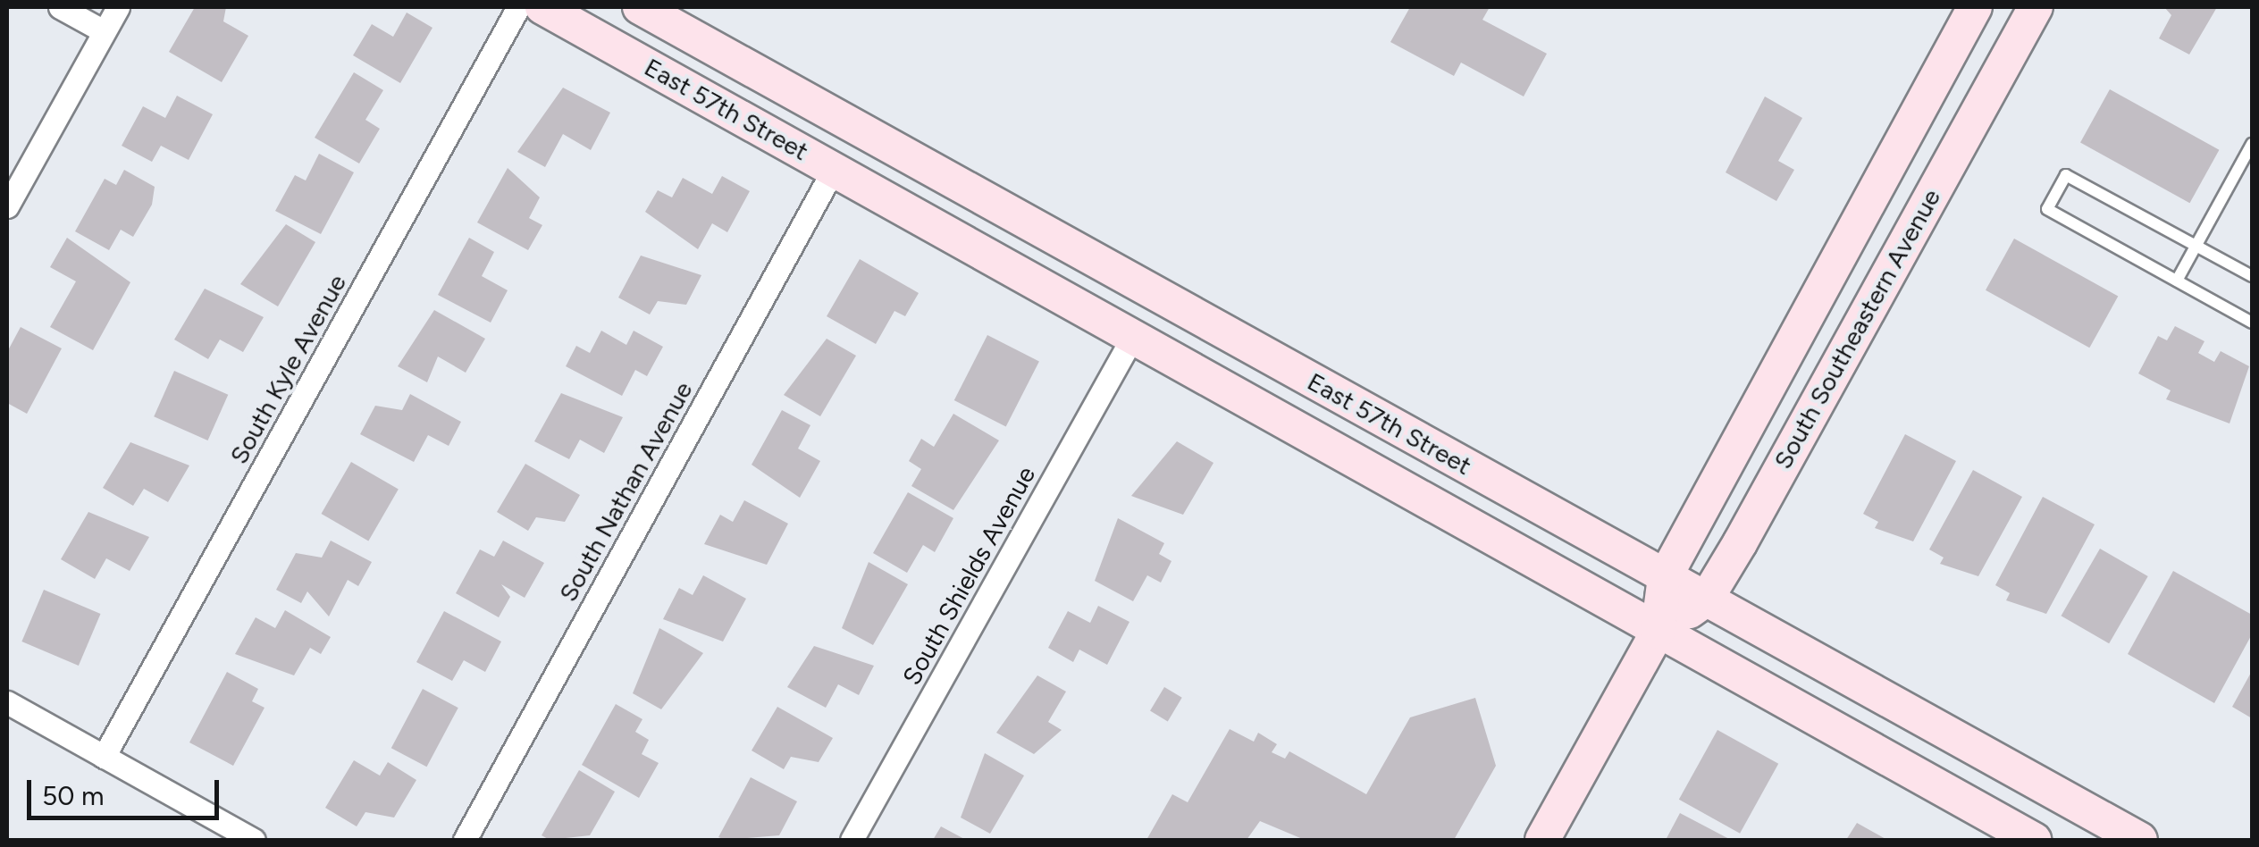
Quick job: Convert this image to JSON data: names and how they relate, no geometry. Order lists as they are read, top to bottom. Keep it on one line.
{"streets":{"main road":["East 57th Street","South Southeastern Avenue"],"street":["South Kyle Avenue","South Nathan Avenue","South Shields Avenue"]},"crossings":[["East 57th Street","South Southeastern Avenue"],["East 57th Street","South Nathan Avenue"],["East 57th Street","South Shields Avenue"]],"scale_bar":"50 m"}
